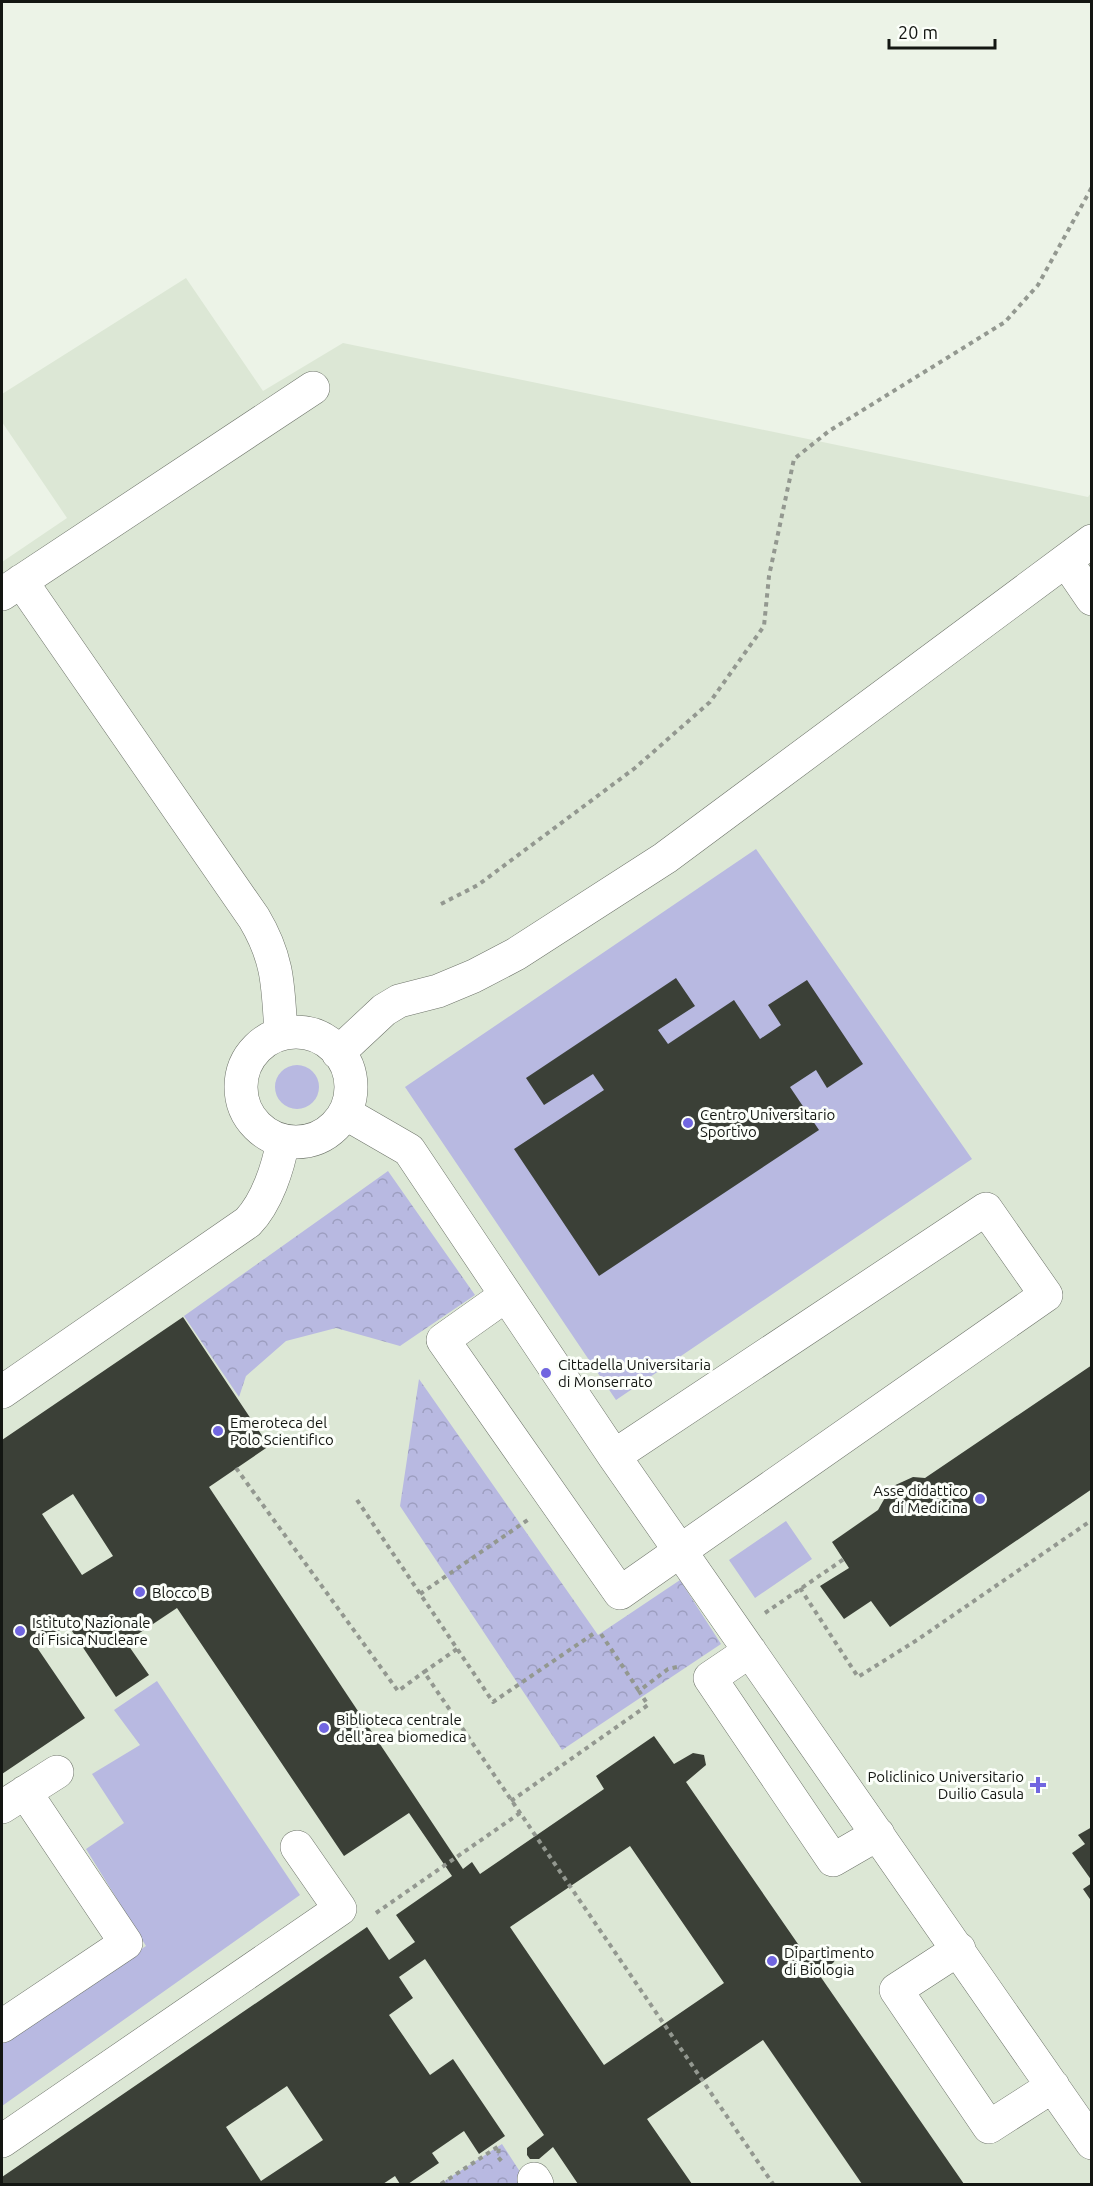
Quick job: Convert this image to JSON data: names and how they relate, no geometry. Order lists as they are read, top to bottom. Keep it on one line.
{"places":{"other":["Centro Universitario Sportivo","Cittadella Universitaria di Monserrato","Emeroteca del Polo Scientifico","Asse didattico di Medicina","Blocco B","Istituto Nazionale di Fisica Nucleare","Biblioteca centrale dell'area biomedica","Dipartimento di Biologia"],"health":["Policlinico Universitario Duilio Casula"]},"scale_bar":"20 m"}
